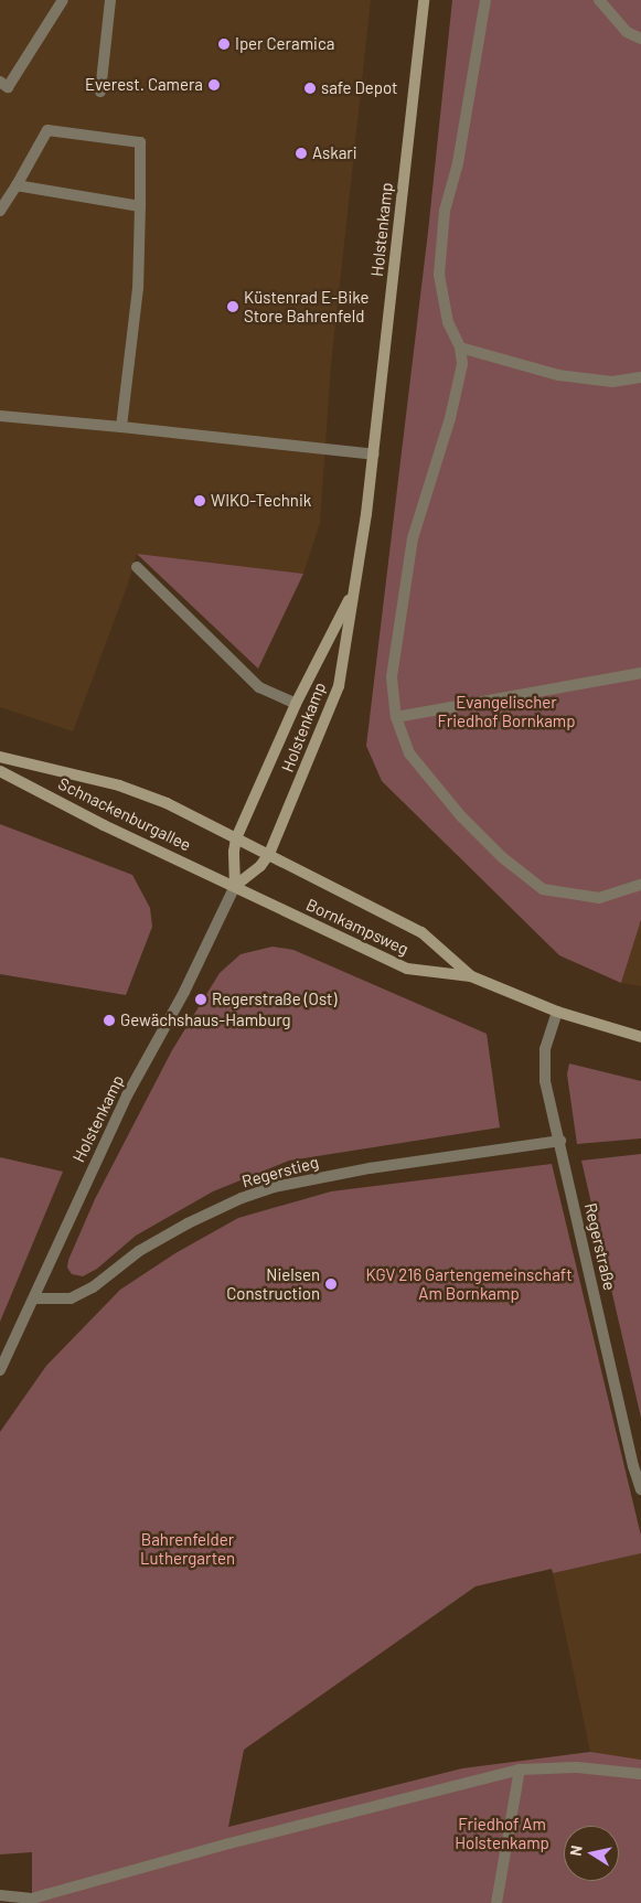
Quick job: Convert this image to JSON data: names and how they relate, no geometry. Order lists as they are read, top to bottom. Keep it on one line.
{"streets":{"main road":["Holstenkamp","Schnackenburgallee","Bornkampsweg"],"street":["Regerstieg","Regerstraße"]},"crossings":[["Holstenkamp","Schnackenburgallee"],["Holstenkamp","Bornkampsweg"],["Holstenkamp","Regerstieg"],["Schnackenburgallee","Bornkampsweg"],["Bornkampsweg","Regerstraße"],["Regerstieg","Regerstraße"]],"parks":["Evangelischer Friedhof Bornkamp","KGV 216 Gartengemeinschaft Am Bornkamp","Bahrenfelder Luthergarten","Friedhof Am Holstenkamp"],"places":["Iper Ceramica","Everest. Camera","safe Depot","Askari","Küstenrad E-Bike Store Bahrenfeld","WIKO-Technik","Regerstraße (Ost)","Gewächshaus-Hamburg","Nielsen Construction"],"north":"left"}
